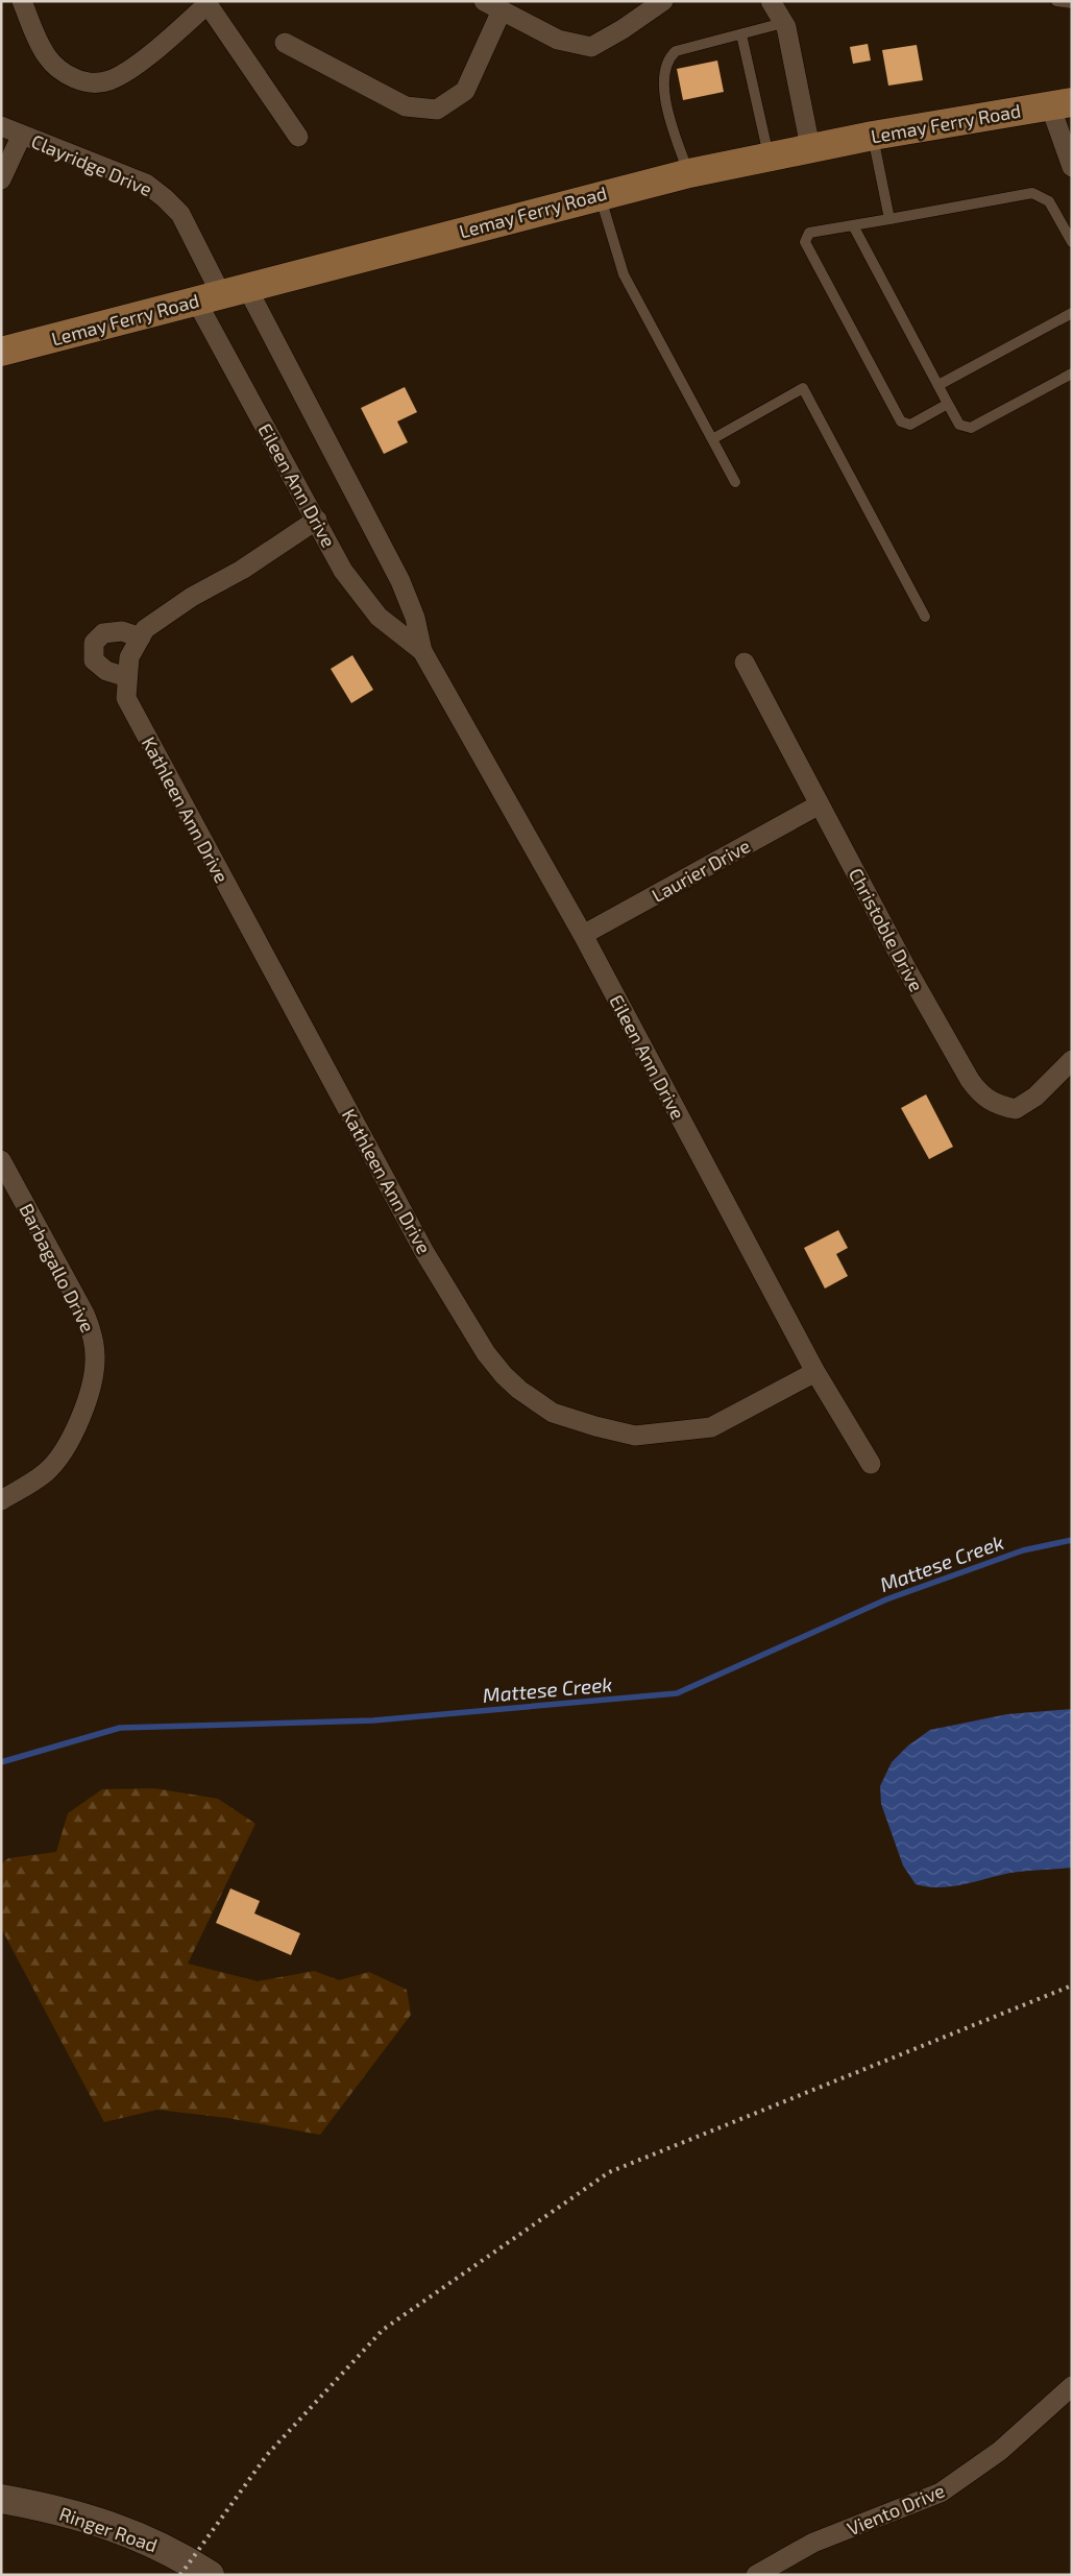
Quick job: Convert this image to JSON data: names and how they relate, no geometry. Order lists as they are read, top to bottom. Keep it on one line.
{"streets":{"main road":["Lemay Ferry Road"],"street":["Clayridge Drive","Eileen Ann Drive","Kathleen Ann Drive","Laurier Drive","Christoble Drive","Barbagallo Drive","Viento Drive","Ringer Road"]},"crossings":[["Lemay Ferry Road","Clayridge Drive"],["Lemay Ferry Road","Eileen Ann Drive"],["Clayridge Drive","Eileen Ann Drive"],["Eileen Ann Drive","Kathleen Ann Drive"],["Eileen Ann Drive","Laurier Drive"],["Laurier Drive","Christoble Drive"]],"water":["Mattese Creek"]}
